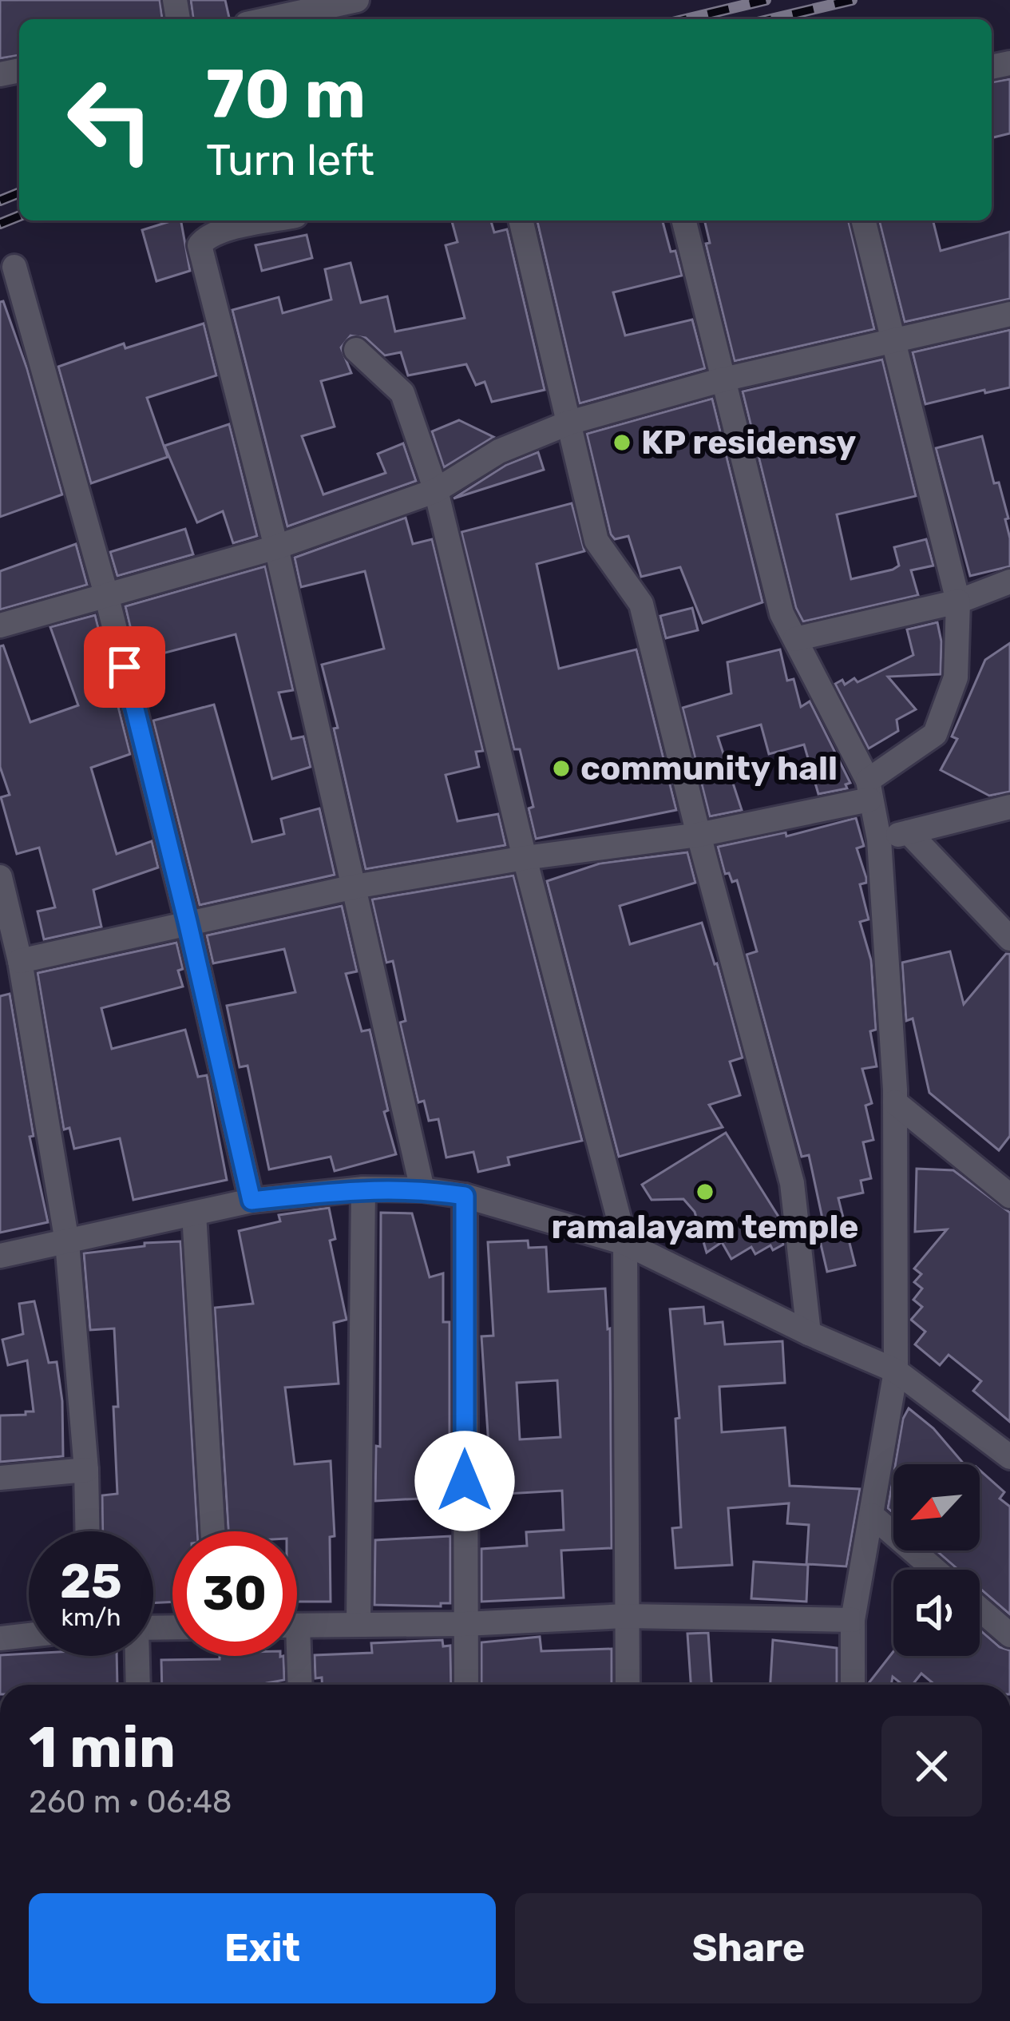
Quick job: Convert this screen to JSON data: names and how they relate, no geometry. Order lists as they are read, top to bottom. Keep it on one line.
{"places":["KP residensy","community hall","ramalayam temple"],"north":"bottom left","page":{"turn":["70 m","Turn left"],"speed":"25 km/h","limit":"30","heading":["1 min","260 m · 06:48"],"buttons":["Exit","Share"]}}
